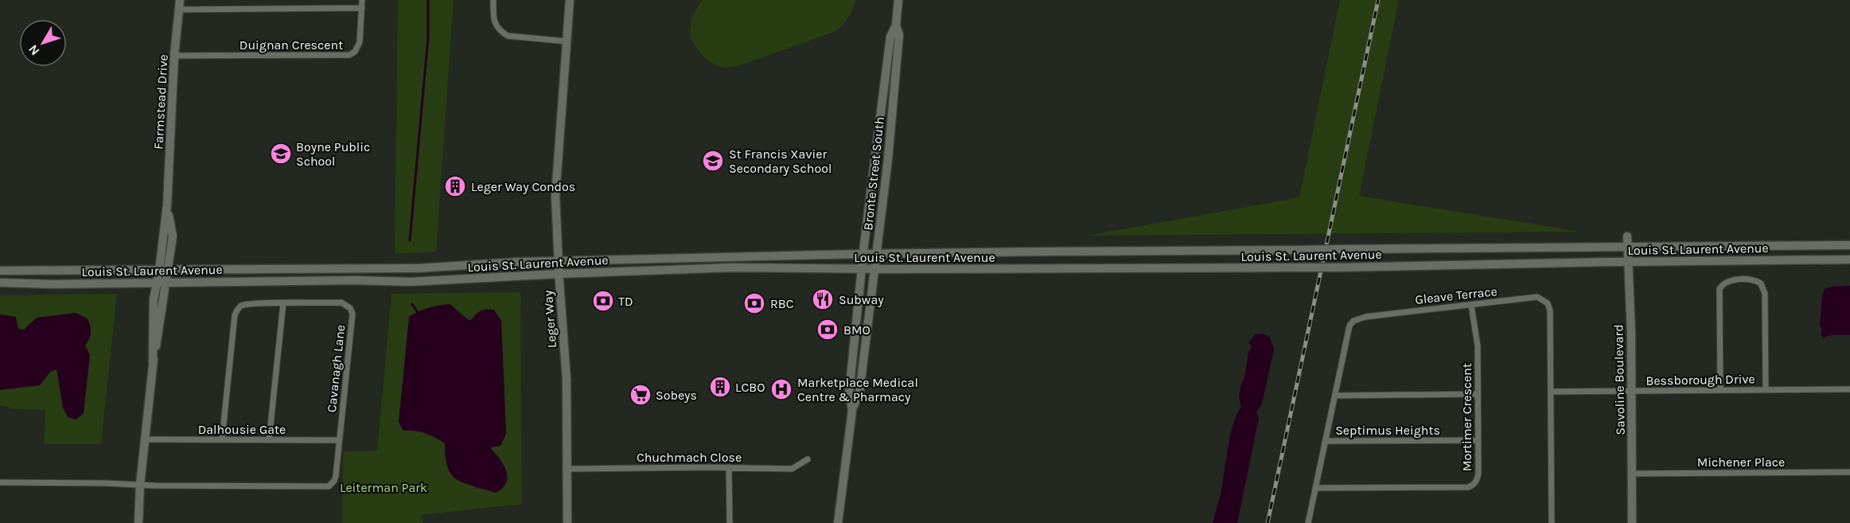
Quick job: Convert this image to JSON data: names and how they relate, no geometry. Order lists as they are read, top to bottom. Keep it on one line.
{"streets":{"main road":["Farmstead Drive","Bronte Street South","Louis St. Laurent Avenue","Leger Way","Savoline Boulevard"],"street":["Duignan Crescent","Gleave Terrace","Cavanagh Lane","Bessborough Drive","Mortimer Crescent","Dalhousie Gate","Septimus Heights","Chuchmach Close","Michener Place"]},"crossings":[["Duignan Crescent","Farmstead Drive"],["Farmstead Drive","Louis St. Laurent Avenue"],["Farmstead Drive","Cavanagh Lane"],["Farmstead Drive","Dalhousie Gate"],["Bronte Street South","Louis St. Laurent Avenue"],["Louis St. Laurent Avenue","Leger Way"],["Louis St. Laurent Avenue","Savoline Boulevard"],["Gleave Terrace","Bessborough Drive"],["Gleave Terrace","Mortimer Crescent"],["Gleave Terrace","Septimus Heights"],["Leger Way","Chuchmach Close"],["Cavanagh Lane","Dalhousie Gate"],["Savoline Boulevard","Bessborough Drive"],["Savoline Boulevard","Michener Place"],["Mortimer Crescent","Septimus Heights"]],"parks":["Leiterman Park"],"places":{"school or university":["Boyne Public School","St Francis Xavier Secondary School"],"building":["Leger Way Condos","LCBO"],"restaurant":["Subway"],"bank":["TD","RBC","BMO"],"hospital":["Marketplace Medical Centre & Pharmacy"],"supermarket":["Sobeys"]},"north":"bottom left"}
